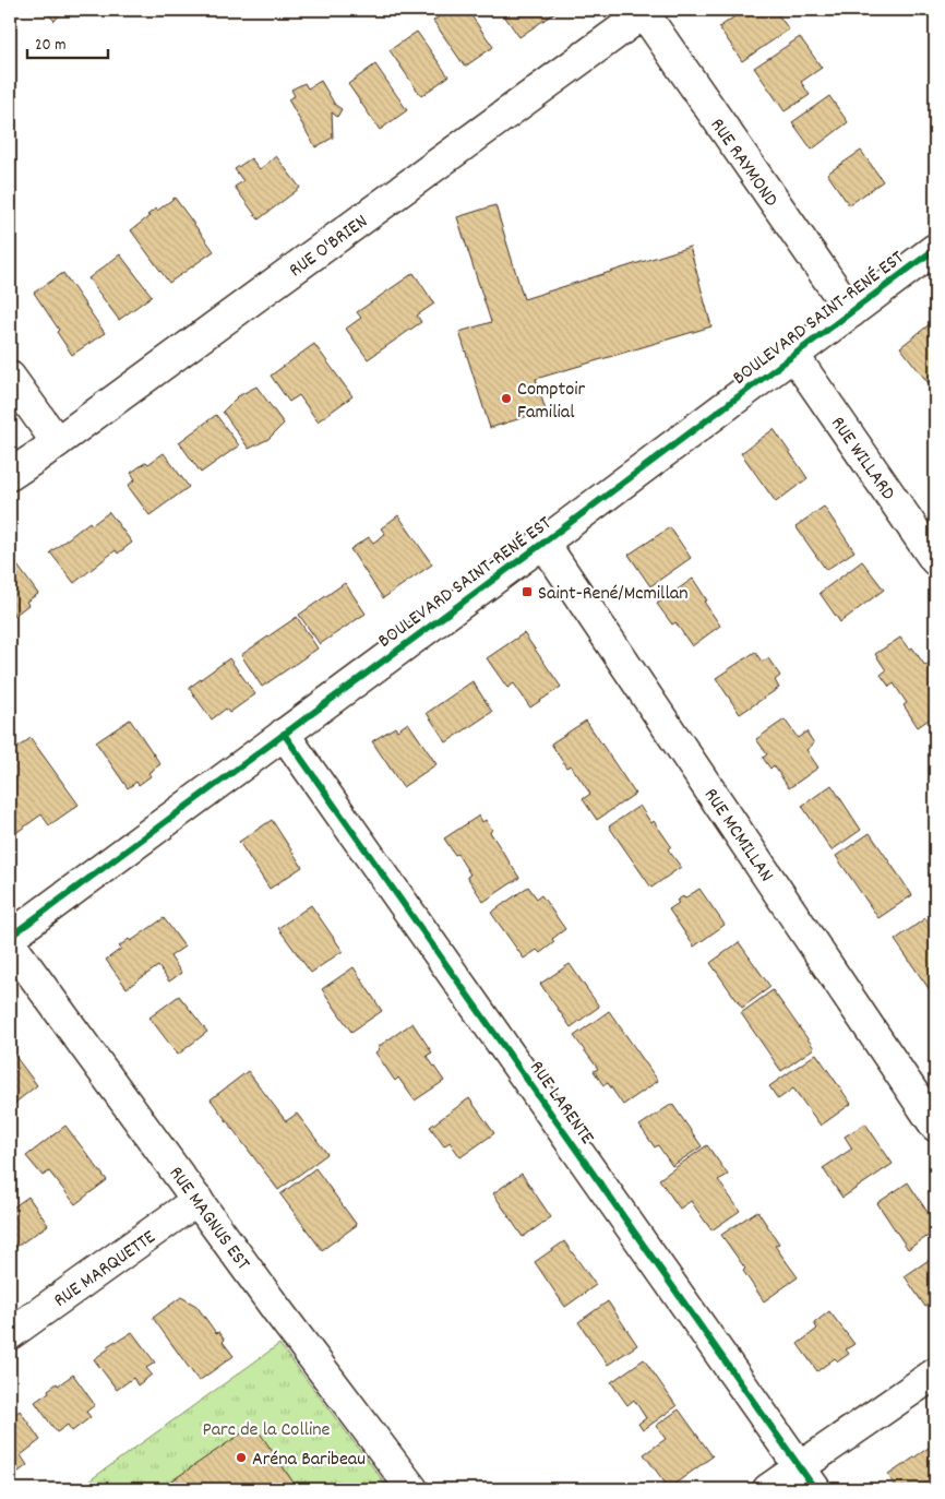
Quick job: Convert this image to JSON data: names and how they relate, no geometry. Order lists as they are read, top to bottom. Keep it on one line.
{"streets":{"street":["RUE RAYMOND","RUE O'BRIEN","BOULEVARD SAINT-RENÉ EST","RUE WILLARD","RUE MCMILLAN","RUE LARENTE","RUE MAGNUS EST","RUE MARQUETTE"]},"crossings":[["RUE RAYMOND","RUE O'BRIEN"],["RUE RAYMOND","BOULEVARD SAINT-RENÉ EST"],["BOULEVARD SAINT-RENÉ EST","RUE WILLARD"],["BOULEVARD SAINT-RENÉ EST","RUE MCMILLAN"],["BOULEVARD SAINT-RENÉ EST","RUE LARENTE"],["RUE MAGNUS EST","RUE MARQUETTE"]],"parks":["Parc de la Colline"],"places":{"other":["Comptoir Familial","Aréna Baribeau"],"transit":["Saint-René/Mcmillan"]},"scale_bar":"20 m"}
